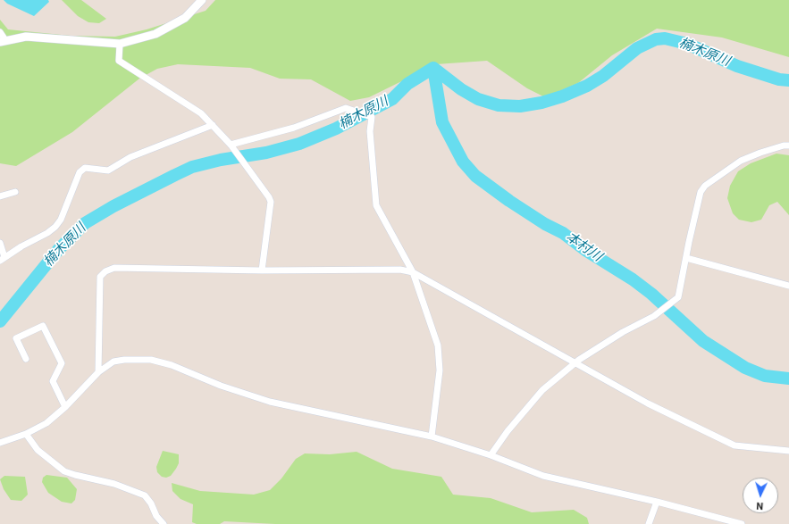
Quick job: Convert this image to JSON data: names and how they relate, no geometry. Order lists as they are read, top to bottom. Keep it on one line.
{"water":["楠木原川","本村川"],"north":"bottom"}
